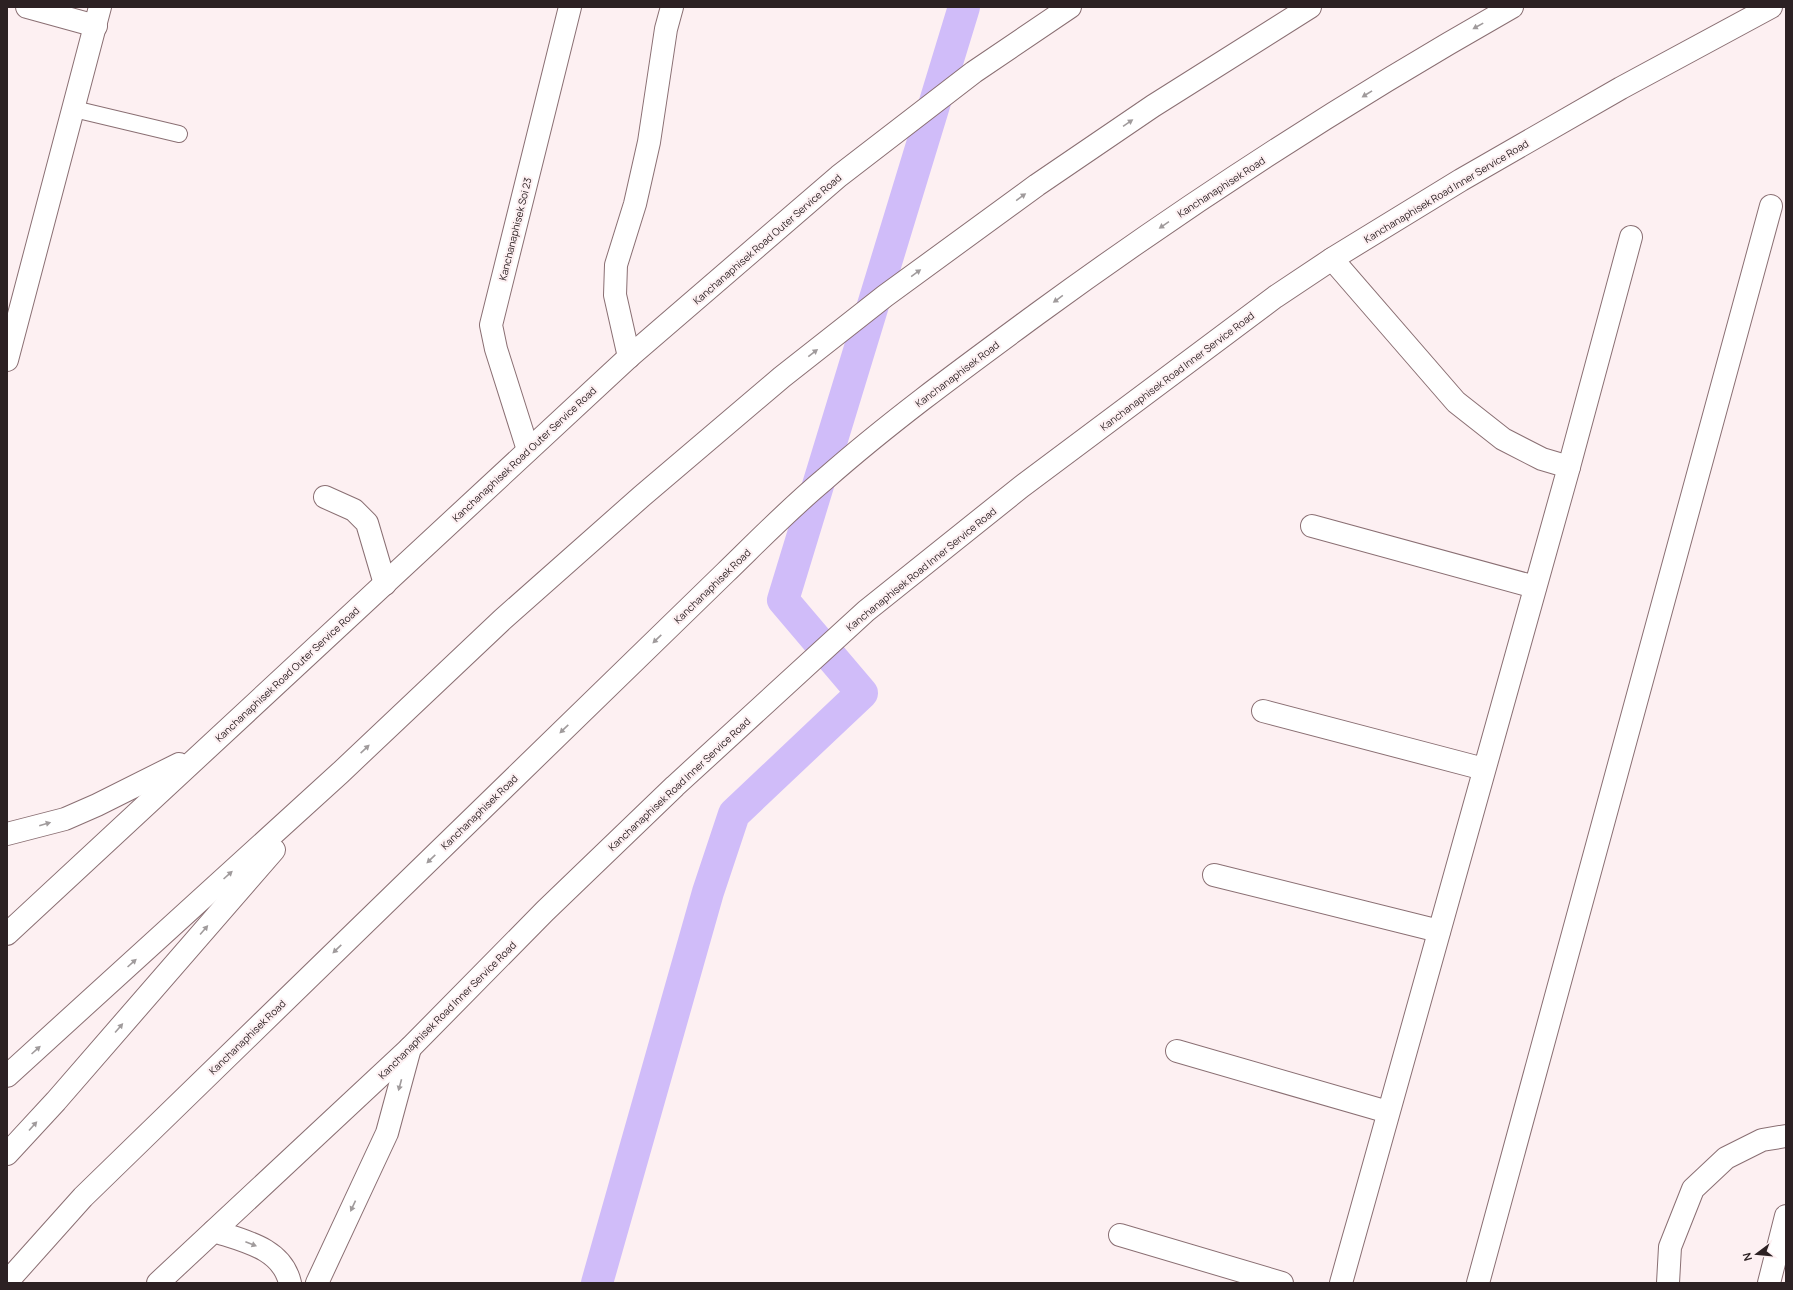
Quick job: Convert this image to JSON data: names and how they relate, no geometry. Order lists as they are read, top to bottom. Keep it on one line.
{"streets":{"main road":["Kanchanaphisek Road","Kanchanaphisek Road Inner Service Road","Kanchanaphisek Soi 23","Kanchanaphisek Road Outer Service Road"]},"crossings":[["Kanchanaphisek Soi 23","Kanchanaphisek Road Outer Service Road"]],"north":"left"}
